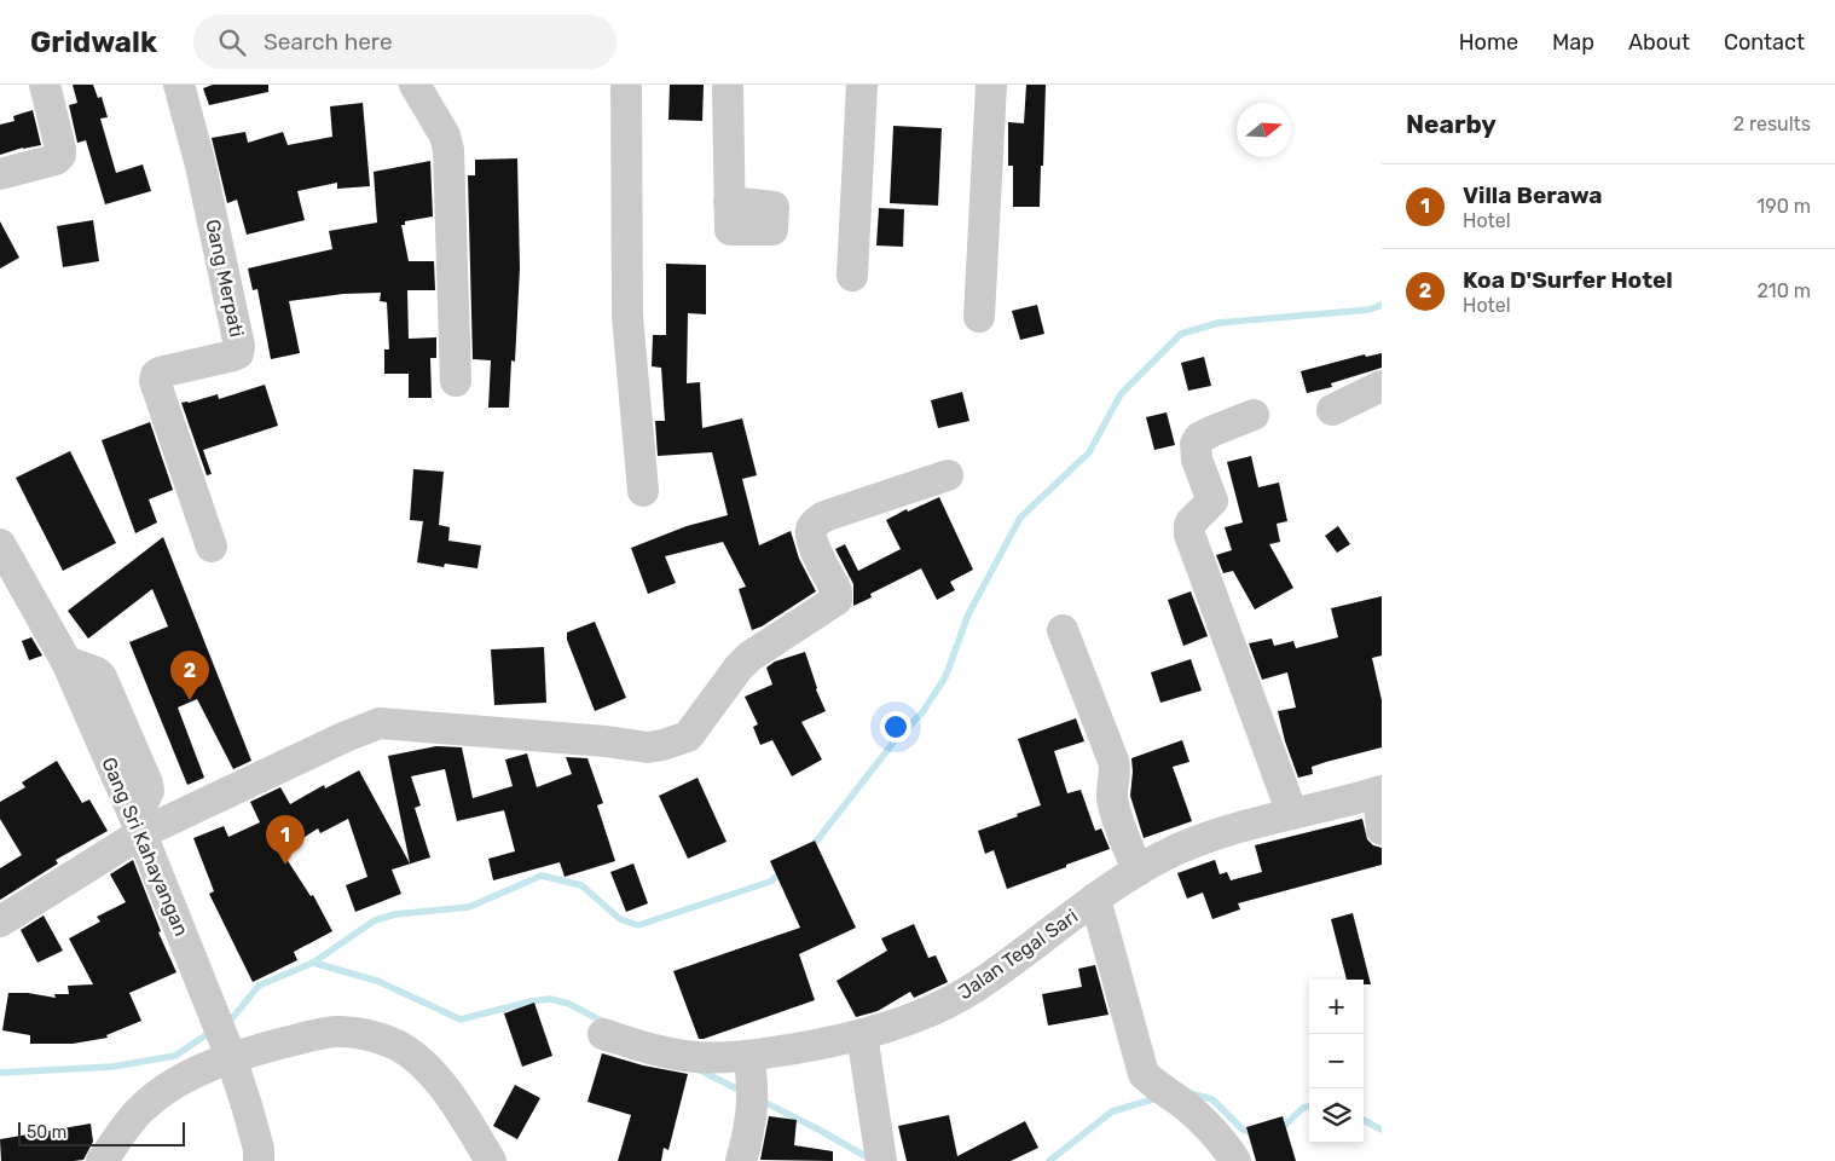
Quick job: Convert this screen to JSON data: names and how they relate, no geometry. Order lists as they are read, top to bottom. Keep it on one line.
{"streets":{"street":["Gang Merpati","Gang Sri Kahayangan","Jalan Tegal Sari"]},"scale_bar":"50 m","north":"right","page":{"header":"Gridwalk","search":"Search here","nav":["Home","Map","About","Contact"],"heading":["Nearby","2 results"],"list":[{"mark":"1","name":"Villa Berawa","note":"Hotel","value":"190 m"},{"mark":"2","name":"Koa D'Surfer Hotel","note":"Hotel","value":"210 m"}],"pins":["2","1"],"map_buttons":["+","−"],"scale":"50 m"}}
